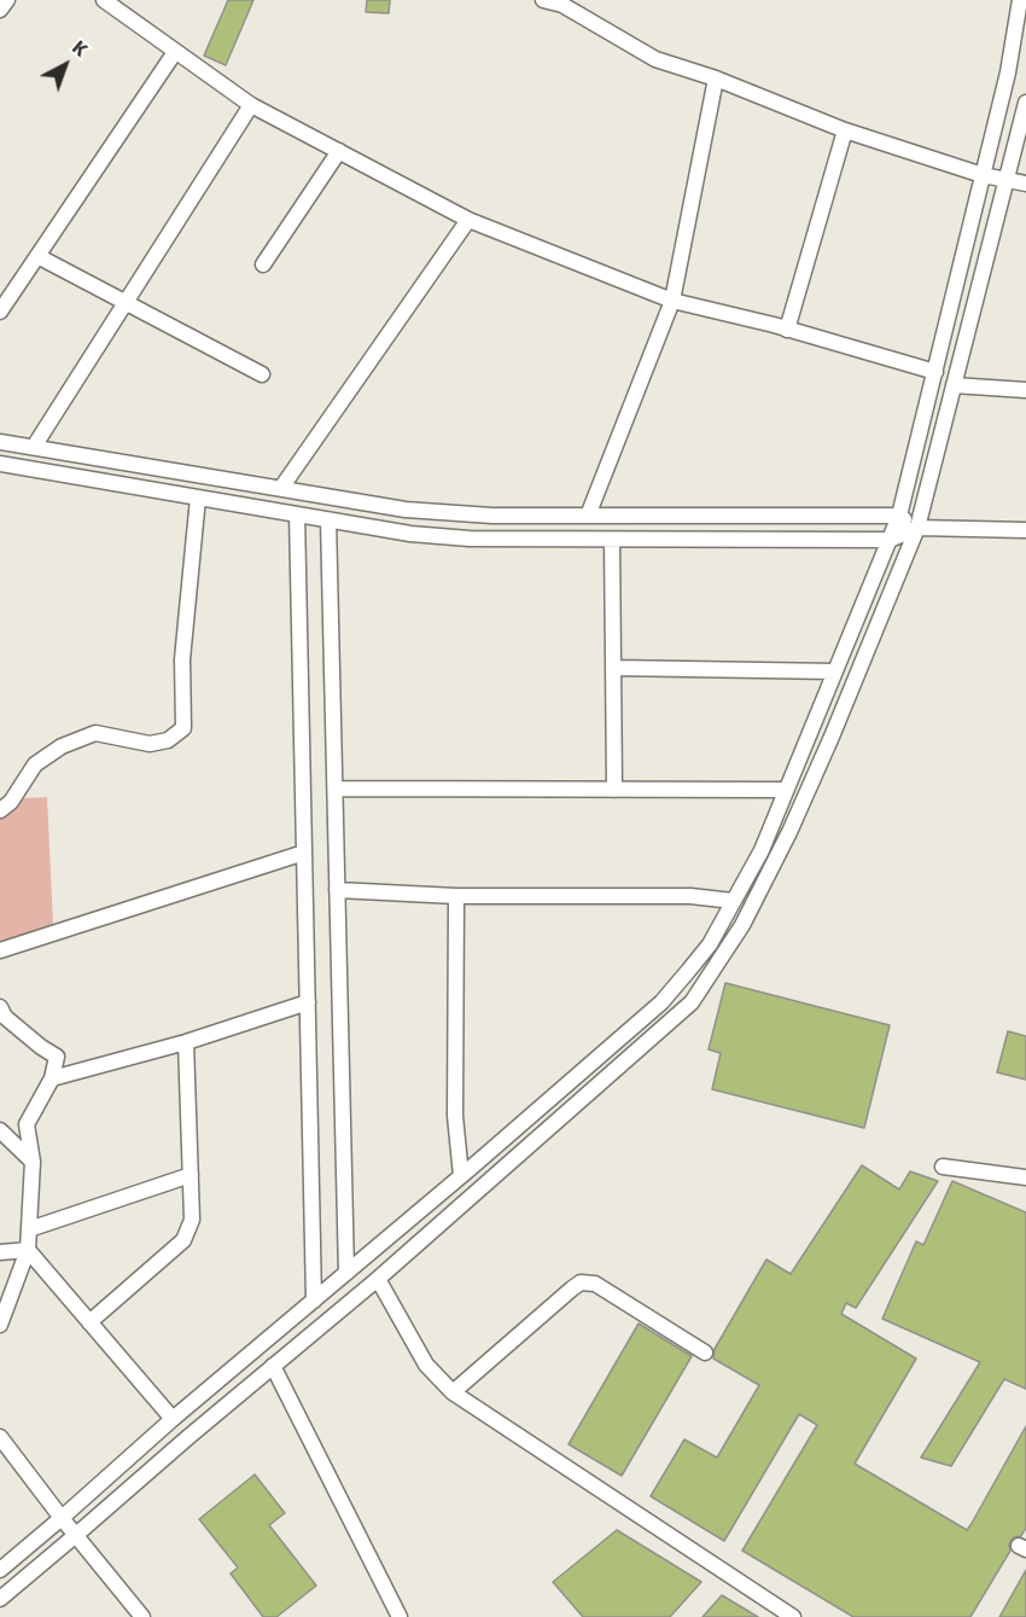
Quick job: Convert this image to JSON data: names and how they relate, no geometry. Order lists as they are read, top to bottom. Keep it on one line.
{"north":"top right"}
